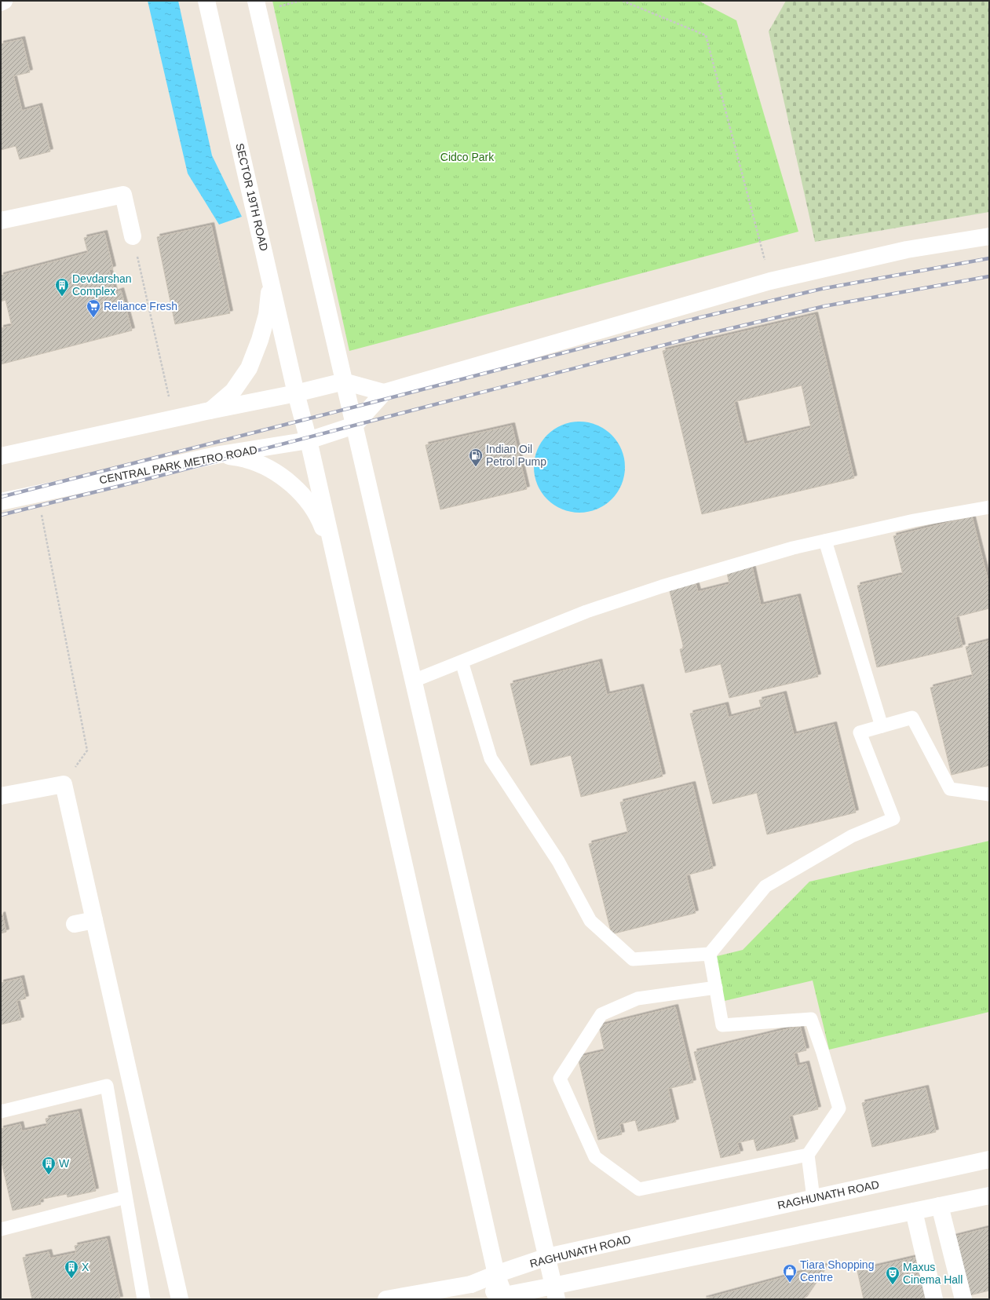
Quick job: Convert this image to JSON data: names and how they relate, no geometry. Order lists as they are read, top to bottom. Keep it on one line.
{"streets":{"main road":["SECTOR 19TH ROAD","CENTRAL PARK METRO ROAD","RAGHUNATH ROAD"]},"crossings":[["SECTOR 19TH ROAD","CENTRAL PARK METRO ROAD"]],"parks":["Cidco Park"],"places":{"building":["Devdarshan Complex","W","X"],"supermarket":["Reliance Fresh"],"fuel station":["Indian Oil Petrol Pump"],"shop":["Tiara Shopping Centre"],"theatre":["Maxus Cinema Hall"]}}
